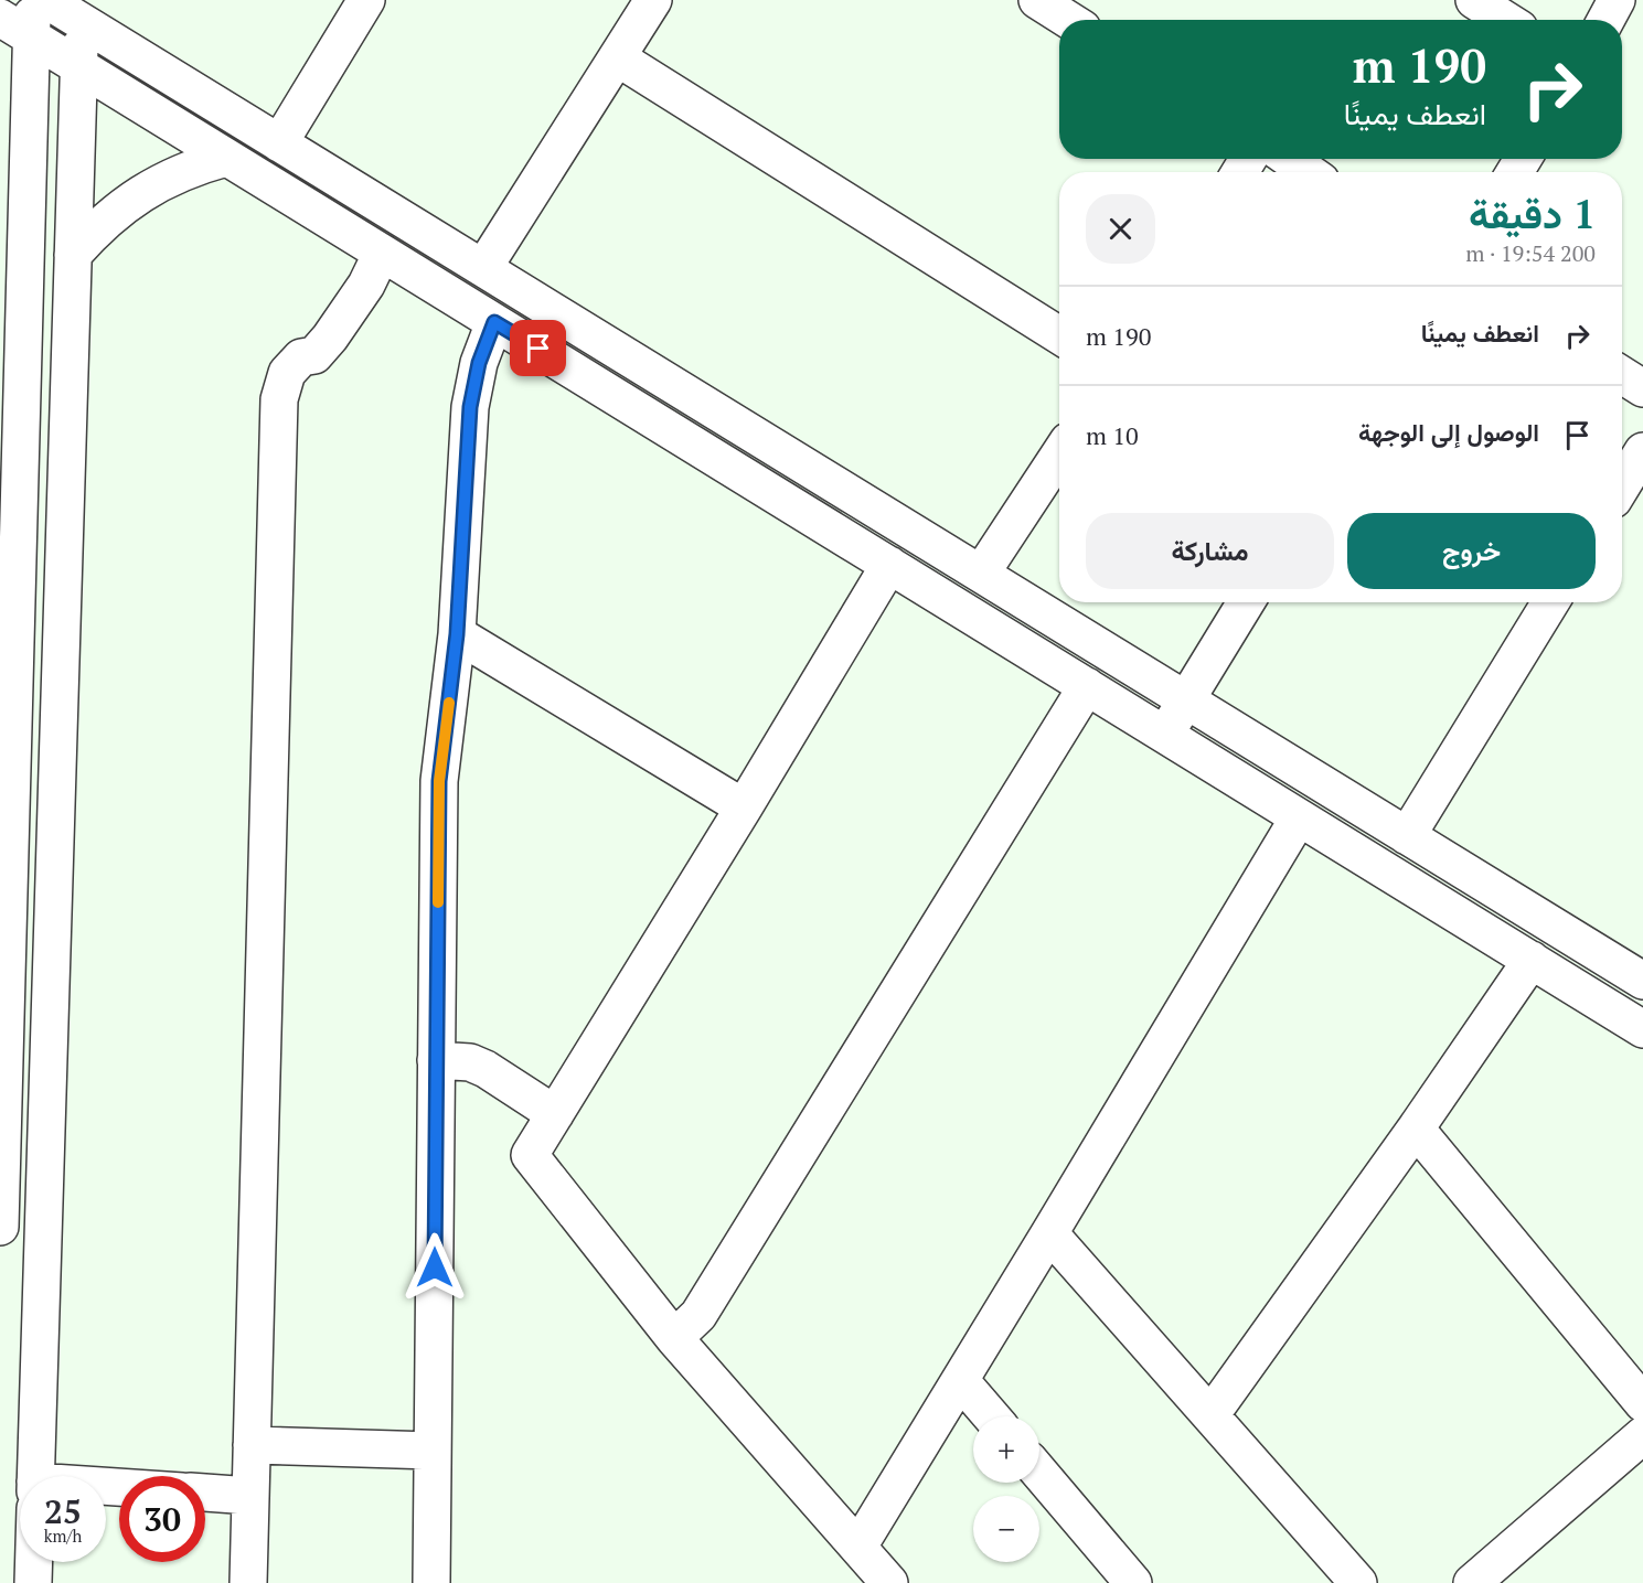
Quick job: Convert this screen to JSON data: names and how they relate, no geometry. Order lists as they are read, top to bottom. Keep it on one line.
{"page":{"turn":["190 m","انعطف يمينًا"],"heading":["1 دقيقة","200 m · 19:54"],"list":[{"name":"انعطف يمينًا","value":"190 m"},{"name":"الوصول إلى الوجهة","value":"10 m"}],"buttons":["خروج","مشاركة"],"map_buttons":["+","−"],"speed":"25 km/h","limit":"30"}}
